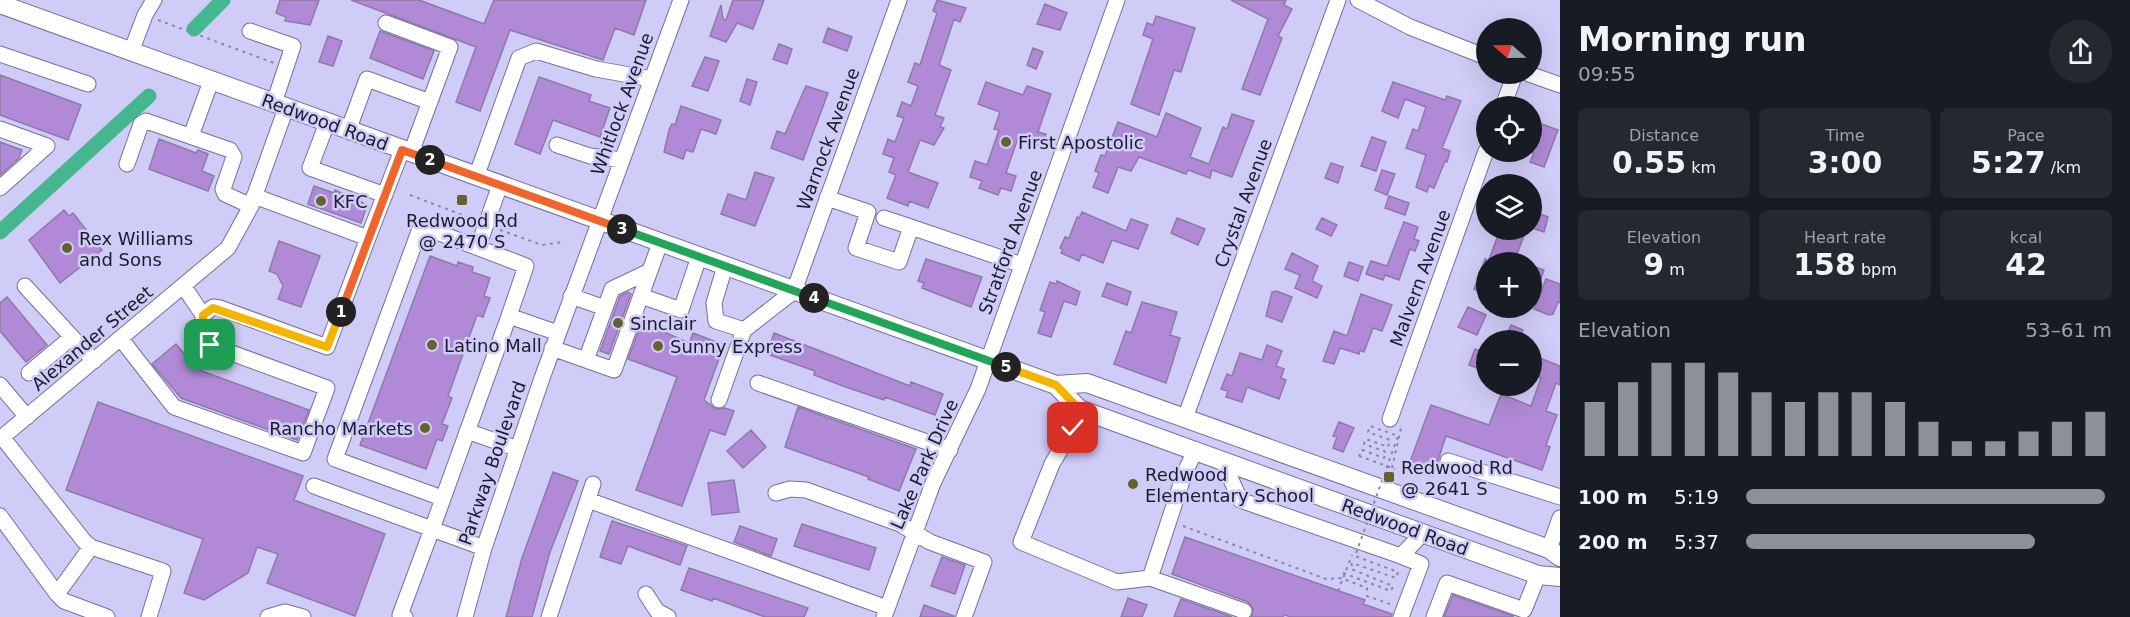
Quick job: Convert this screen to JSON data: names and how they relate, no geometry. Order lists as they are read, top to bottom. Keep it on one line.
{"streets":{"main road":["Redwood Road"],"street":["Whitlock Avenue","Warnock Avenue","Crystal Avenue","Stratford Avenue","Malvern Avenue","Alexander Street","Parkway Boulevard","Lake Park Drive"]},"crossings":[["Whitlock Avenue","Redwood Road"],["Whitlock Avenue","Parkway Boulevard"],["Redwood Road","Warnock Avenue"],["Redwood Road","Crystal Avenue"],["Redwood Road","Stratford Avenue"],["Redwood Road","Alexander Street"],["Redwood Road","Parkway Boulevard"],["Redwood Road","Lake Park Drive"],["Stratford Avenue","Lake Park Drive"]],"places":{"other":["First Apostolic","KFC","Rex Williams and Sons","Sinclair","Latino Mall","Sunny Express","Rancho Markets","Redwood Elementary School"],"transit":["Redwood Rd @ 2470 S","Redwood Rd @ 2641 S"]},"north":"left","page":{"heading":["Morning run","09:55"],"map_buttons":["+","−"],"stats":[["Distance","0.55 km"],["Time","3:00"],["Pace","5:27 /km"],["Elevation","9 m"],["Heart rate","158 bpm"],["kcal","42"]],"pins":["2","3","4","1","5"],"chart":["Elevation","53–61 m"],"list":[{"name":"100 m","note":"5:19"},{"name":"200 m","note":"5:37"}]}}
